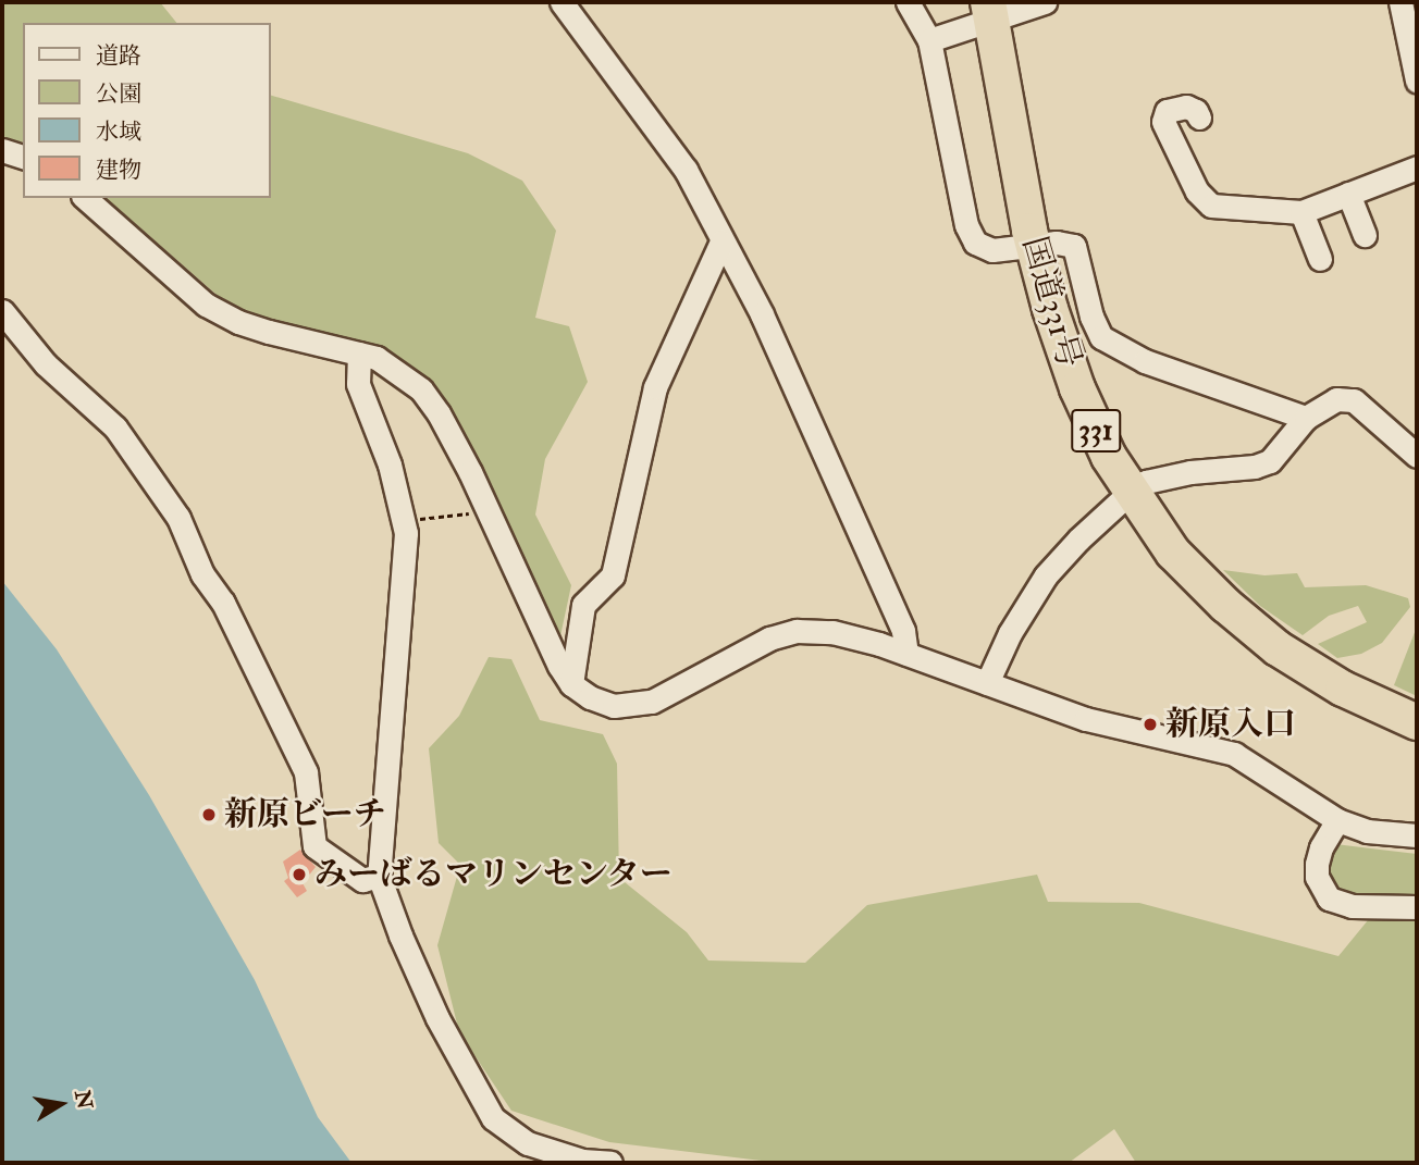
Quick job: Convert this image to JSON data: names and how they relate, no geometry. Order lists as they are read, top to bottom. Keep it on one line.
{"streets":{"highway":["国道331号","331"]},"places":["新原入口","新原ビーチ","みーばるマリンセンター"],"legend":["道路","公園","水域","建物"],"north":"right"}
